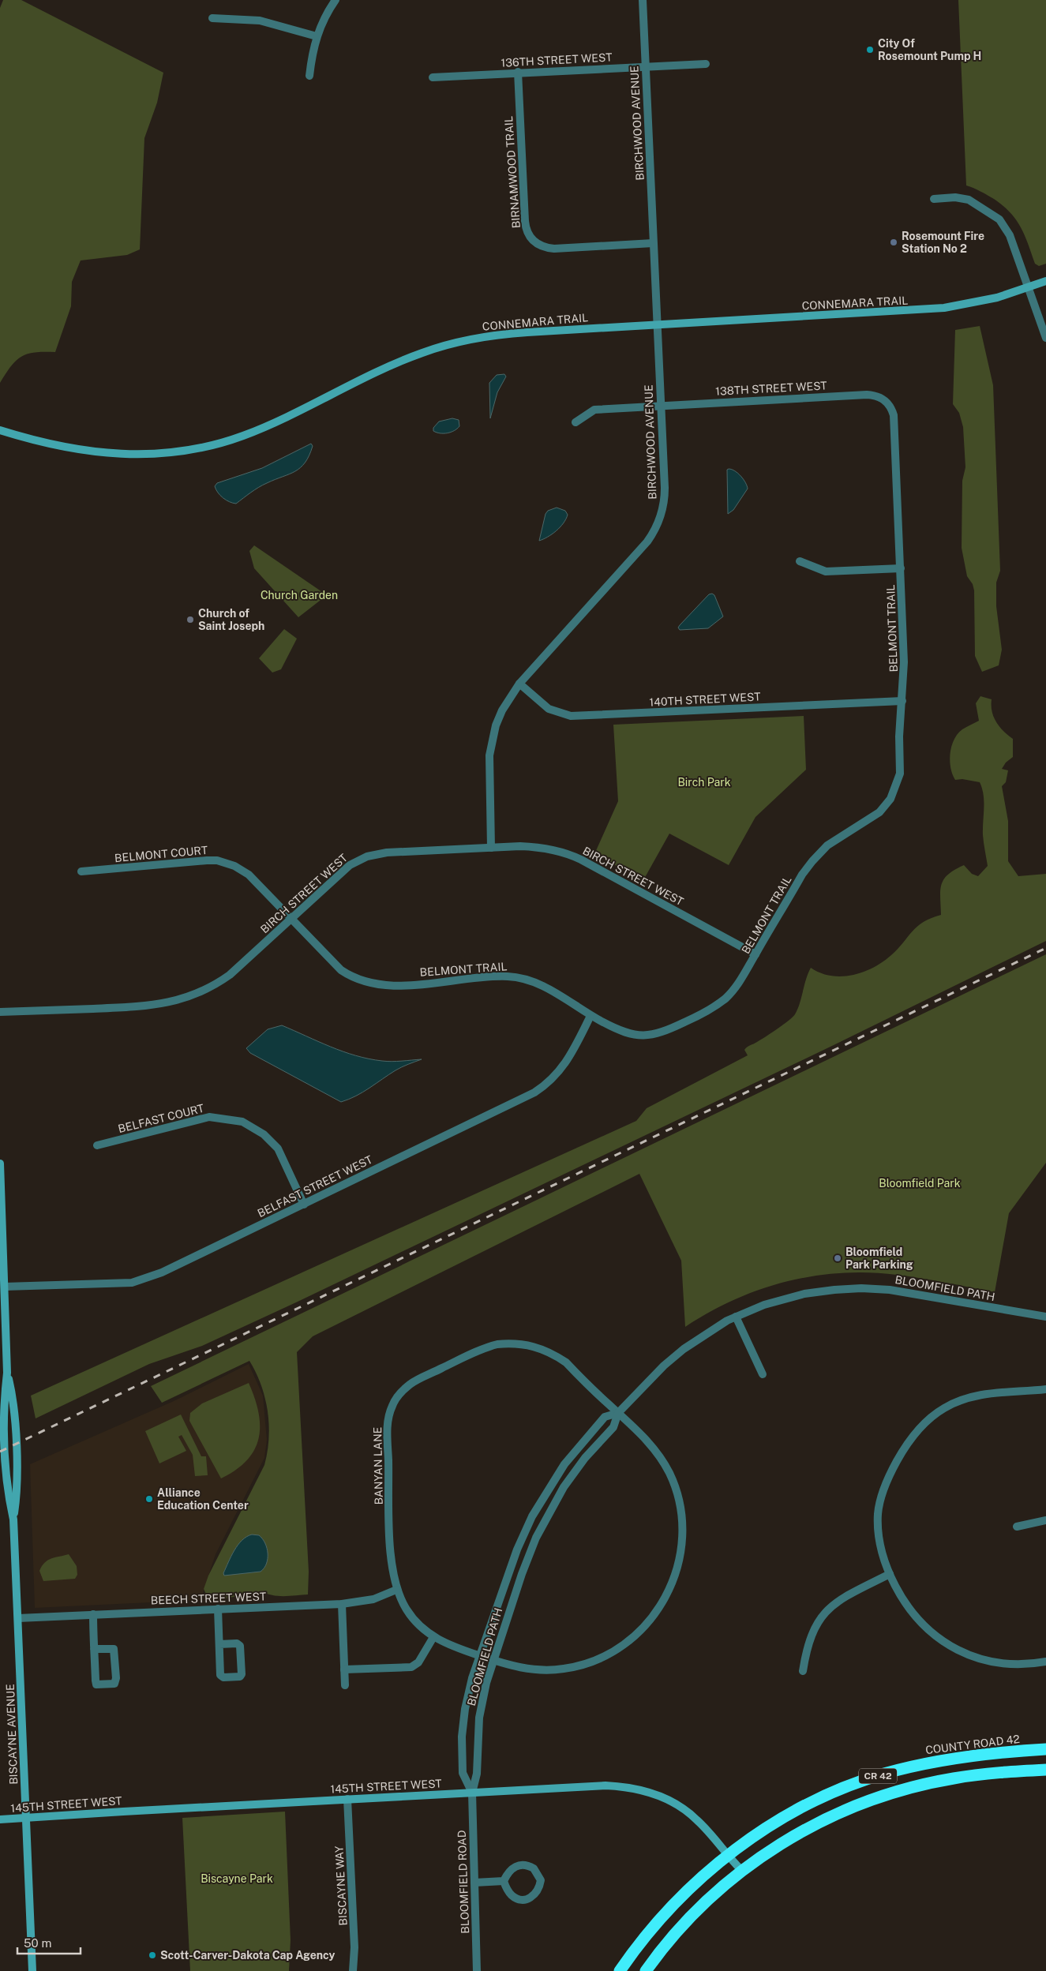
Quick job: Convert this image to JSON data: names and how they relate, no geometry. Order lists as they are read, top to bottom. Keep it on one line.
{"streets":{"highway":["COUNTY ROAD 42","CR 42"],"street":["136TH STREET WEST","BIRCHWOOD AVENUE","BIRNAMWOOD TRAIL","CONNEMARA TRAIL","138TH STREET WEST","BELMONT TRAIL","140TH STREET WEST","BELMONT COURT","BIRCH STREET WEST","BELFAST COURT","BELFAST STREET WEST","BLOOMFIELD PATH","BANYAN LANE","BEECH STREET WEST","BISCAYNE AVENUE","145TH STREET WEST","BLOOMFIELD ROAD","BISCAYNE WAY"]},"crossings":[["136TH STREET WEST","BIRCHWOOD AVENUE"],["136TH STREET WEST","BIRNAMWOOD TRAIL"],["BIRCHWOOD AVENUE","BIRNAMWOOD TRAIL"],["BIRCHWOOD AVENUE","CONNEMARA TRAIL"],["BIRCHWOOD AVENUE","138TH STREET WEST"],["BIRCHWOOD AVENUE","140TH STREET WEST"],["BIRCHWOOD AVENUE","BIRCH STREET WEST"],["138TH STREET WEST","BELMONT TRAIL"],["BELMONT TRAIL","140TH STREET WEST"],["BELMONT TRAIL","BELMONT COURT"],["BELMONT TRAIL","BIRCH STREET WEST"],["BELMONT TRAIL","BELFAST STREET WEST"],["BELMONT COURT","BIRCH STREET WEST"],["BELFAST COURT","BELFAST STREET WEST"],["BELFAST STREET WEST","BISCAYNE AVENUE"],["BLOOMFIELD PATH","BANYAN LANE"],["BLOOMFIELD PATH","145TH STREET WEST"],["BLOOMFIELD PATH","BLOOMFIELD ROAD"],["BANYAN LANE","BEECH STREET WEST"],["BEECH STREET WEST","BISCAYNE AVENUE"],["BISCAYNE AVENUE","145TH STREET WEST"],["COUNTY ROAD 42","145TH STREET WEST"],["CR 42","145TH STREET WEST"],["145TH STREET WEST","BLOOMFIELD ROAD"],["145TH STREET WEST","BISCAYNE WAY"]],"parks":["Church Garden","Birch Park","Bloomfield Park","Biscayne Park"],"places":["City Of Rosemount Pump H","Rosemount Fire Station No 2","Church of Saint Joseph","Bloomfield Park Parking","Alliance Education Center","Scott-Carver-Dakota Cap Agency"],"scale_bar":"50 m"}
